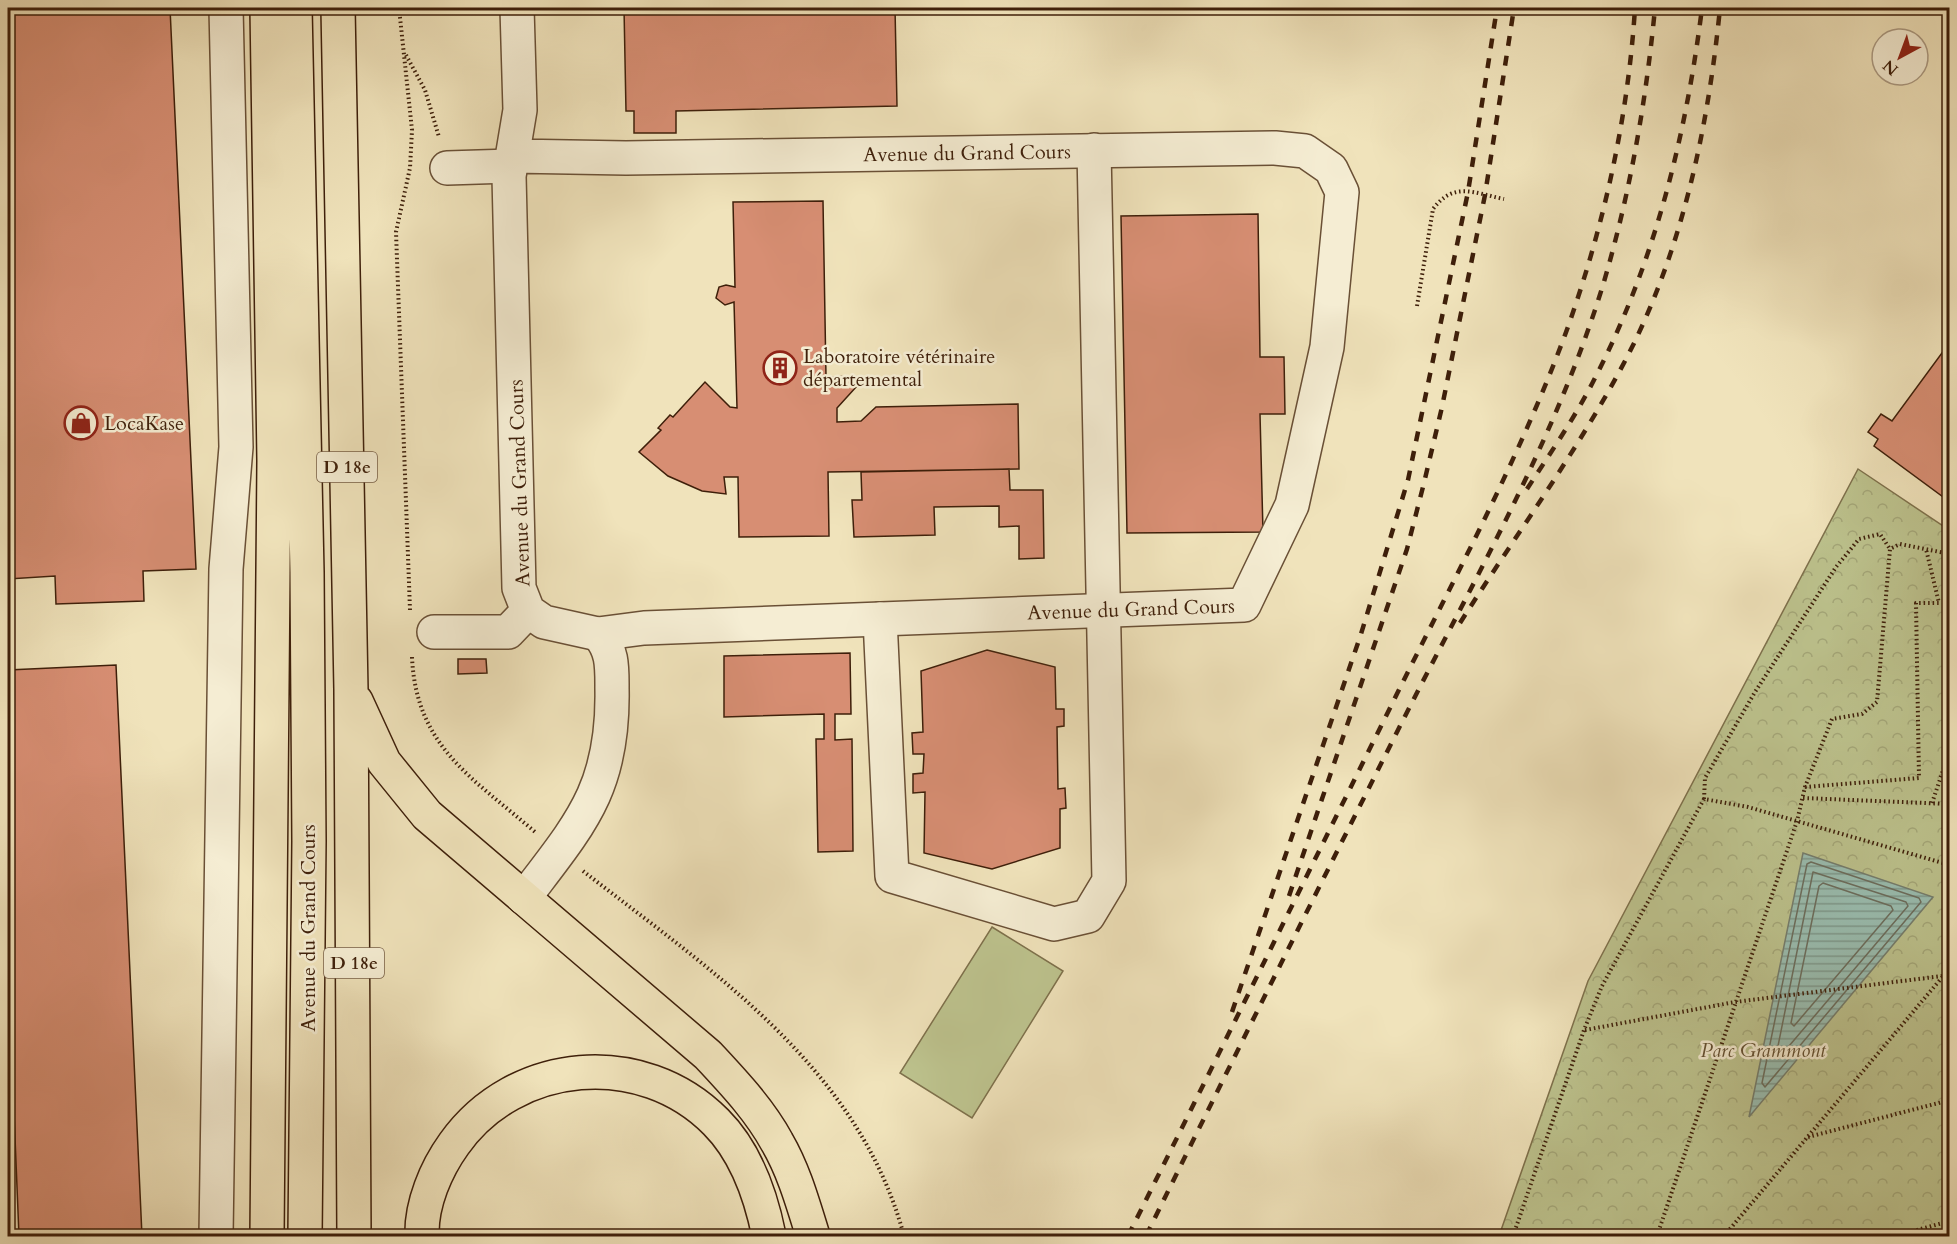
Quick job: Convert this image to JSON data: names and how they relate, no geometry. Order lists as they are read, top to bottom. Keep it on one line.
{"streets":{"main road":["Avenue du Grand Cours","D 18e"]},"parks":["Parc Grammont"],"places":{"building":["Laboratoire vétérinaire départemental"],"shop":["LocaKase"]},"north":"bottom left"}
